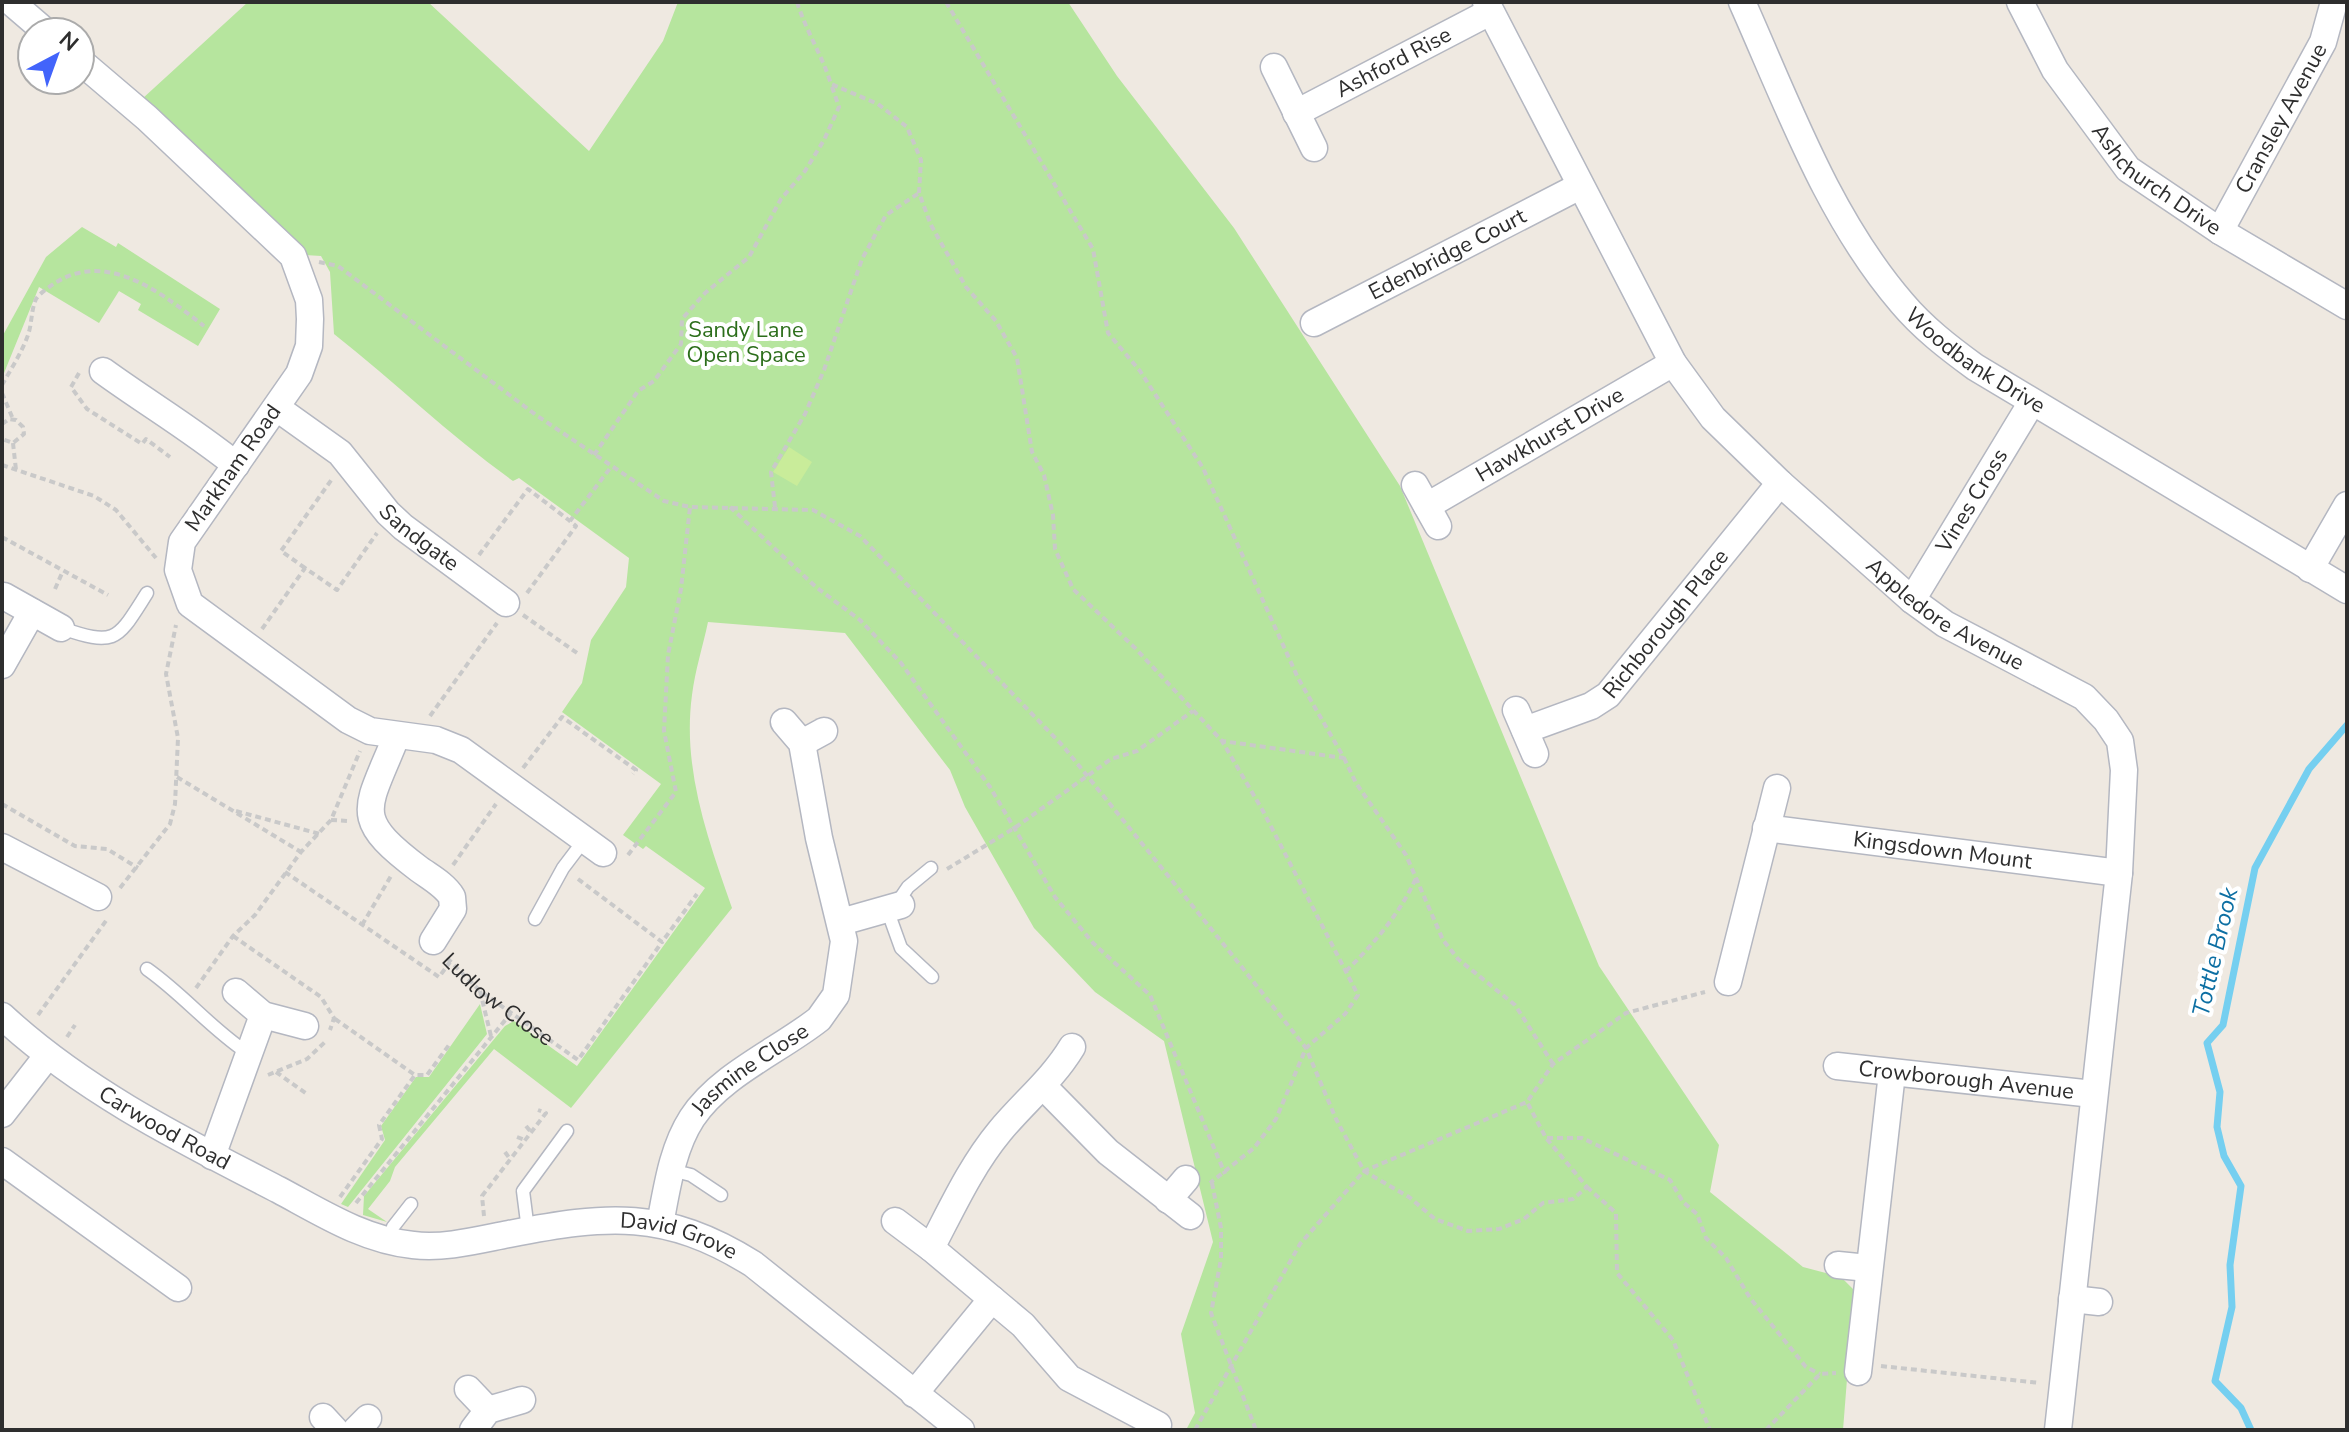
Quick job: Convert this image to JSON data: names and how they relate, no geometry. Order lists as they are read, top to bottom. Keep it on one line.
{"streets":{"street":["Ashford Rise","Cransley Avenue","Ashchurch Drive","Edenbridge Court","Woodbank Drive","Hawkhurst Drive","Markham Road","Vines Cross","Sandgate","Appledore Avenue","Richborough Place","Kingsdown Mount","Ludlow Close","Jasmine Close","Crowborough Avenue","Carwood Road","David Grove"]},"crossings":[["Ashford Rise","Appledore Avenue"],["Cransley Avenue","Ashchurch Drive"],["Edenbridge Court","Appledore Avenue"],["Woodbank Drive","Vines Cross"],["Hawkhurst Drive","Appledore Avenue"],["Markham Road","Sandgate"],["Vines Cross","Appledore Avenue"],["Appledore Avenue","Richborough Place"],["Appledore Avenue","Kingsdown Mount"],["Appledore Avenue","Crowborough Avenue"],["Jasmine Close","David Grove"],["Carwood Road","David Grove"]],"water":["Tottle Brook"],"parks":["Sandy Lane Open Space"],"north":"top right"}
